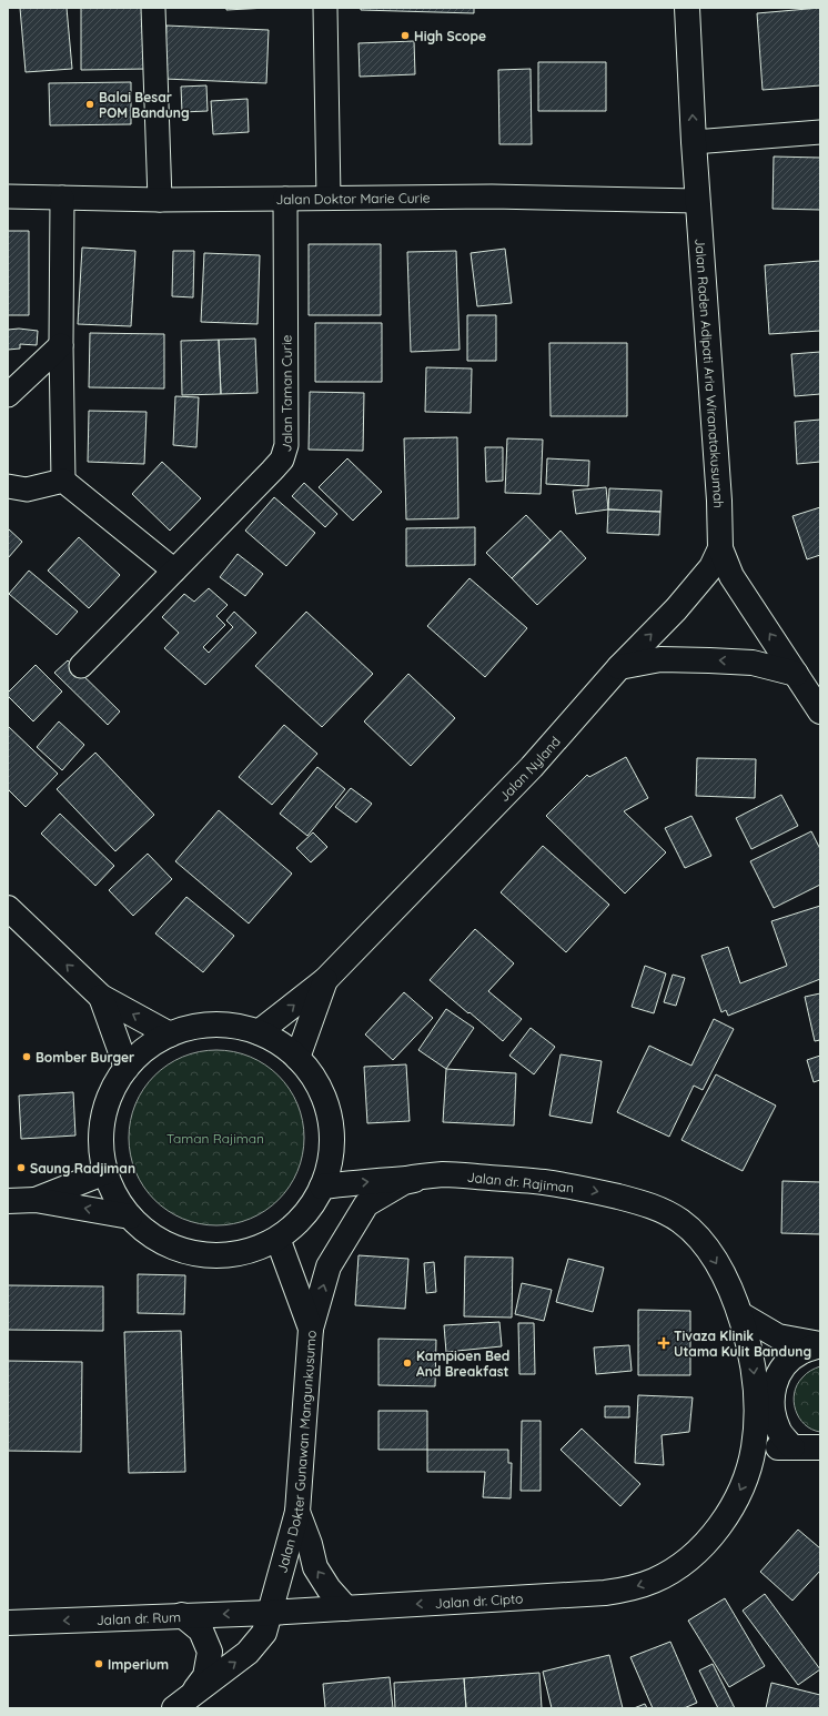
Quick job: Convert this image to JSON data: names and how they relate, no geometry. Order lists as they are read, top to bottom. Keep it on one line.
{"streets":{"main road":["Jalan Raden Adipati Aria Wiranatakusumah","Jalan Nyland","Jalan dr. Rajiman","Jalan Dokter Gunawan Mangunkusumo","Jalan dr. Cipto","Jalan dr. Rum"],"street":["Jalan Doktor Marie Curie","Jalan Taman Curie"]},"crossings":[["Jalan Doktor Marie Curie","Jalan Raden Adipati Aria Wiranatakusumah"],["Jalan Doktor Marie Curie","Jalan Taman Curie"],["Jalan Raden Adipati Aria Wiranatakusumah","Jalan Nyland"],["Jalan dr. Rajiman","Jalan dr. Cipto"],["Jalan Dokter Gunawan Mangunkusumo","Jalan dr. Cipto"],["Jalan Dokter Gunawan Mangunkusumo","Jalan dr. Rum"],["Jalan dr. Cipto","Jalan dr. Rum"]],"one_way":["Jalan Raden Adipati Aria Wiranatakusumah","Jalan dr. Rajiman","Jalan dr. Cipto","Jalan dr. Rum"],"parks":["Taman Rajiman"],"places":{"other":["High Scope","Balai Besar POM Bandung","Bomber Burger","Saung Radjiman","Kampioen Bed And Breakfast","Imperium"],"health":["Tivaza Klinik Utama Kulit Bandung"]}}
